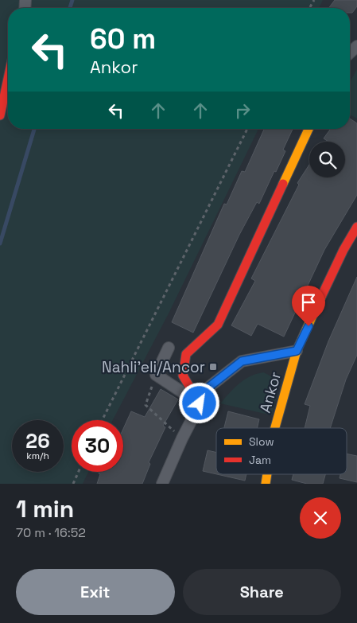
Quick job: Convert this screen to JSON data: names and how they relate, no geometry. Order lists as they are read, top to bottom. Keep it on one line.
{"streets":{"street":["Ankor"]},"places":{"transit":["Nahli'eli/Ancor"]},"legend":["Slow","Jam"],"page":{"turn":["60 m","Ankor"],"speed":"26 km/h","limit":"30","heading":["1 min","70 m · 16:52"],"buttons":["Exit","Share"]}}
